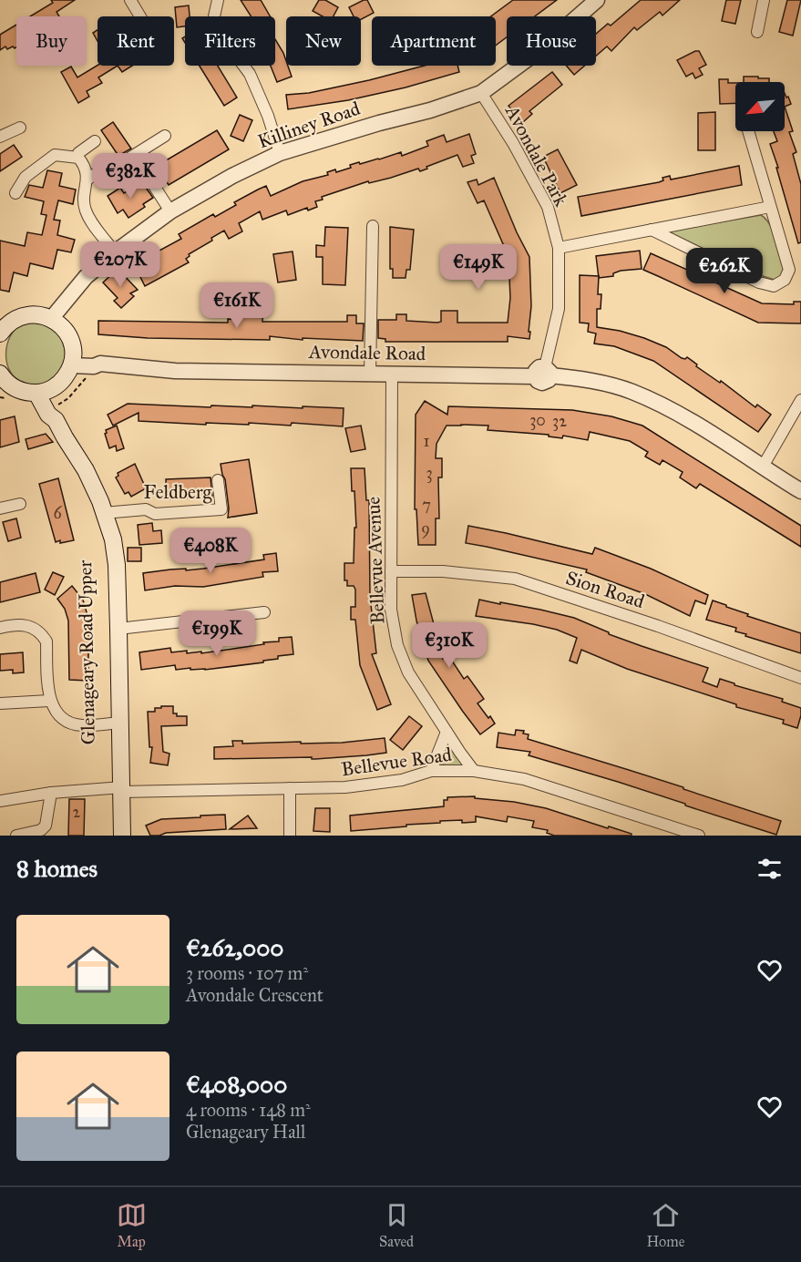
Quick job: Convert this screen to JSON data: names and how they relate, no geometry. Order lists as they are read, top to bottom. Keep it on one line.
{"streets":{"main road":["Glenageary Road Upper"],"street":["Killiney Road","Avondale Park","Avondale Road","Feldberg","Bellevue Avenue","Sion Road","Bellevue Road"]},"crossings":[["Killiney Road","Avondale Park"],["Avondale Park","Avondale Road"],["Avondale Road","Bellevue Avenue"],["Feldberg","Glenageary Road Upper"],["Bellevue Avenue","Sion Road"],["Bellevue Avenue","Bellevue Road"],["Glenageary Road Upper","Bellevue Road"]],"house_numbers":["30","32","1","3","7","6","9","2"],"north":"bottom left","page":{"chip":["Buy","Rent","Filters","New","Apartment","House"],"price":["€382K","€207K","€149K","€262K","€161K","€408K","€199K","€310K"],"heading":"8 homes","list":[{"name":"€262,000","note":"3 rooms · 107 m² · Avondale Crescent"},{"name":"€408,000","note":"4 rooms · 148 m² · Glenageary Hall"}],"tabs":["Map","Saved","Home"]}}
